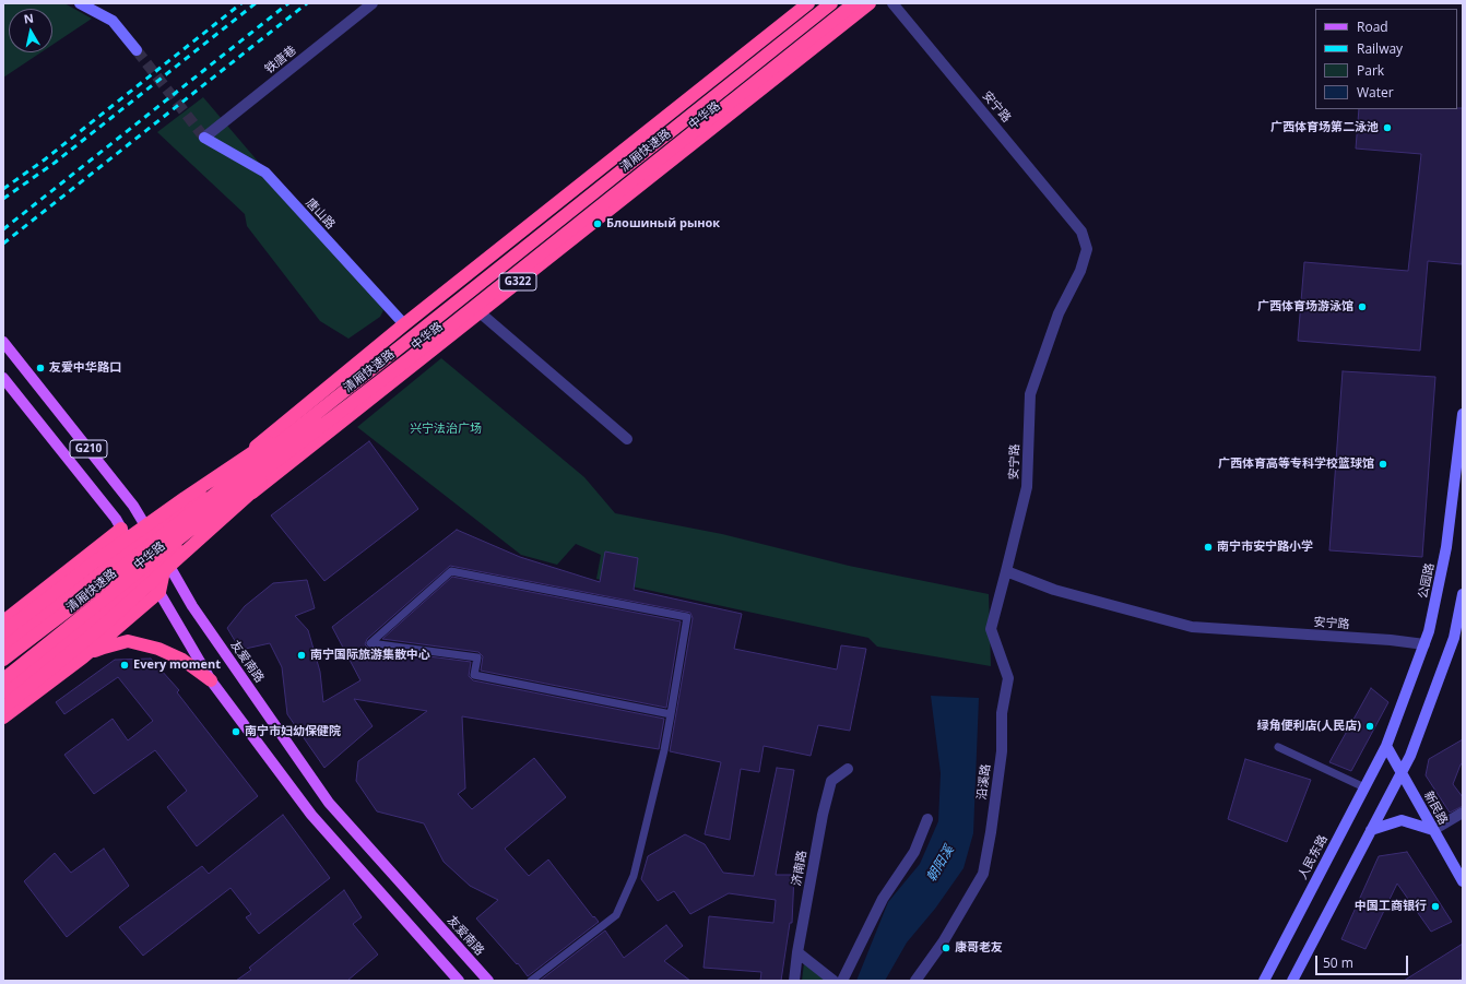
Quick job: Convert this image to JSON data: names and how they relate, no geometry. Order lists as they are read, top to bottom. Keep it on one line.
{"streets":{"highway":["中华路","清厢快速路","G322"],"main road":["唐山路","G210","公园路","友爱南路","新民路","人民东路"],"street":["铁唐巷","安宁路","沿溪路","济南路"]},"crossings":[["铁唐巷","唐山路"],["安宁路","公园路"],["安宁路","沿溪路"],["中华路","唐山路"],["中华路","G210"],["中华路","友爱南路"],["公园路","新民路"],["公园路","人民东路"],["新民路","人民东路"]],"water":["朝阳溪"],"parks":["兴宁法治广场"],"places":["广西体育场第二泳池","Блошиный рынок","广西体育场游泳馆","友爱中华路口","广西体育高等专科学校篮球馆","南宁市安宁路小学","南宁国际旅游集散中心","Every moment","绿角便利店(人民店)","南宁市妇幼保健院","中国工商银行","康哥老友"],"legend":["Road","Railway","Park","Water"],"scale_bar":"50 m","north":"top"}
